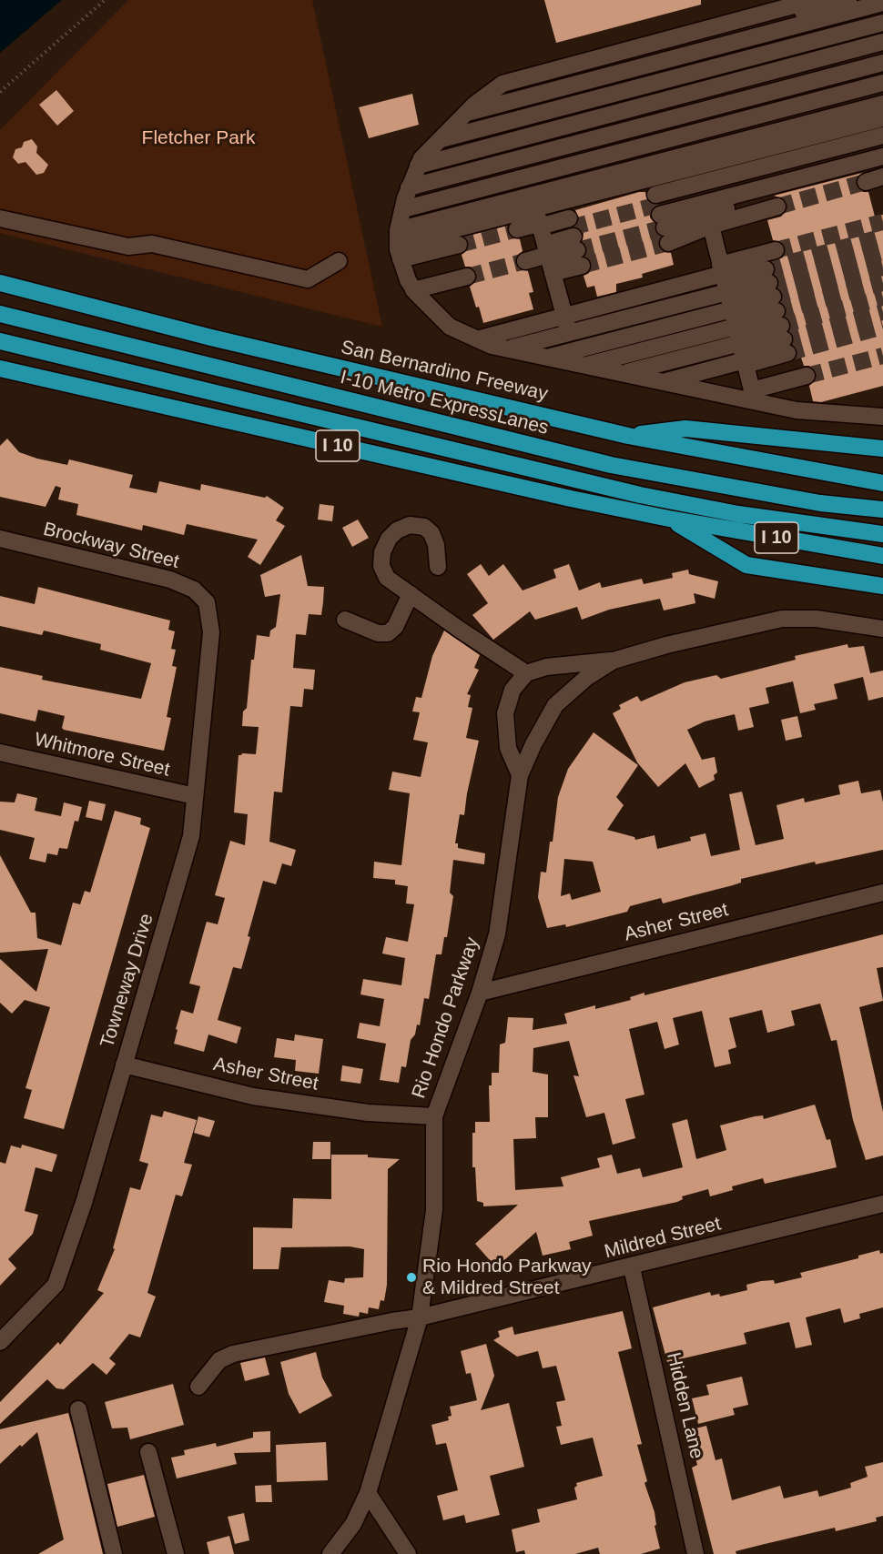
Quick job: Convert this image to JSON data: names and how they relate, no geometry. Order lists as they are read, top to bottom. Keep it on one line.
{"streets":{"highway":["San Bernardino Freeway","I-10 Metro ExpressLanes","I 10"],"street":["Brockway Street","Whitmore Street","Asher Street","Towneway Drive","Rio Hondo Parkway","Mildred Street","Hidden Lane"]},"crossings":[["Brockway Street","Towneway Drive"],["Whitmore Street","Towneway Drive"],["Asher Street","Towneway Drive"],["Asher Street","Rio Hondo Parkway"],["Rio Hondo Parkway","Mildred Street"],["Mildred Street","Hidden Lane"]],"parks":["Fletcher Park"],"places":["Rio Hondo Parkway & Mildred Street"]}
